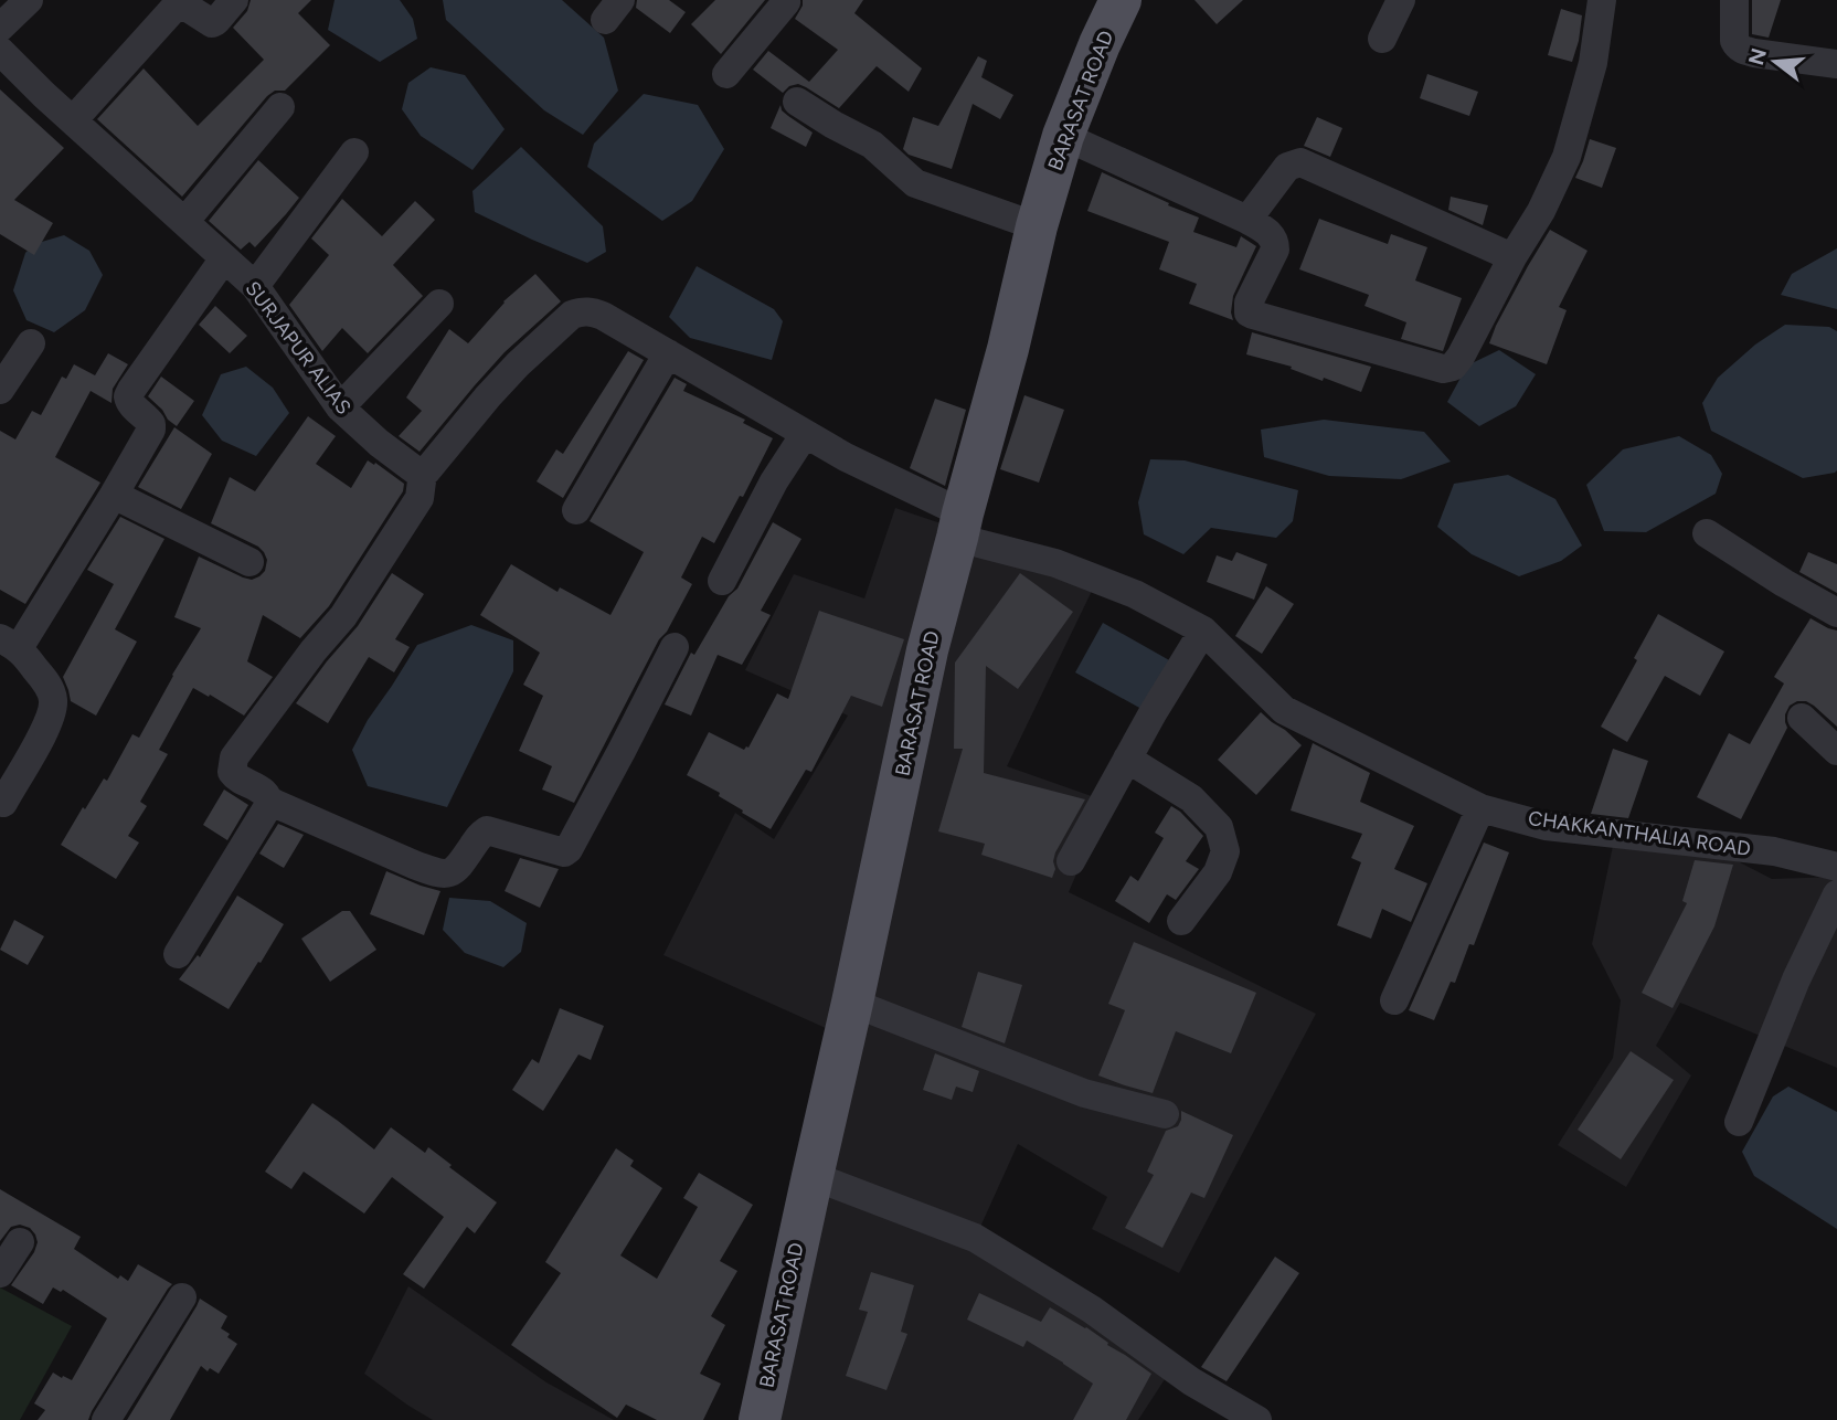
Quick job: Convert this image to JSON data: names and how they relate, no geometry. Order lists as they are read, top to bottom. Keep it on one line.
{"streets":{"main road":["BARASAT ROAD"],"street":["SURJAPUR ALIAS","CHAKKANTHALIA ROAD"]},"crossings":[["BARASAT ROAD","CHAKKANTHALIA ROAD"]],"north":"left"}
